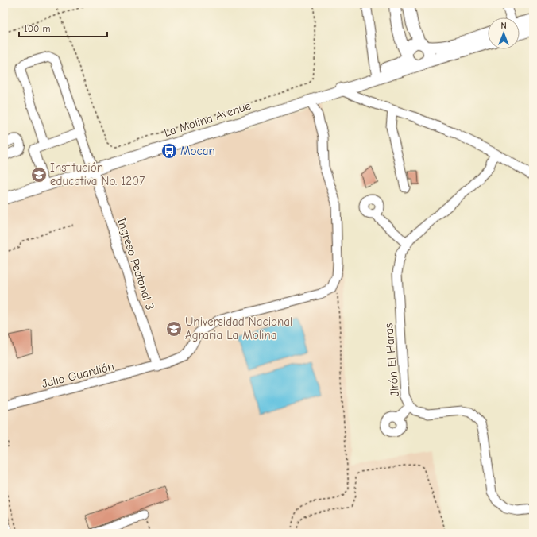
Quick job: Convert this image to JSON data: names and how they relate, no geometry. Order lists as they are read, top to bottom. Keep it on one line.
{"streets":{"main road":["La Molina Avenue"],"street":["Ingreso Peatonal 3","Jirón El Haras","Julio Guardión"]},"crossings":[["La Molina Avenue","Ingreso Peatonal 3"],["Ingreso Peatonal 3","Julio Guardión"]],"places":{"bus stop":["Mocan"],"school or university":["Institución educativa No. 1207","Universidad Nacional Agraria La Molina"]},"scale_bar":"100 m","north":"top"}
